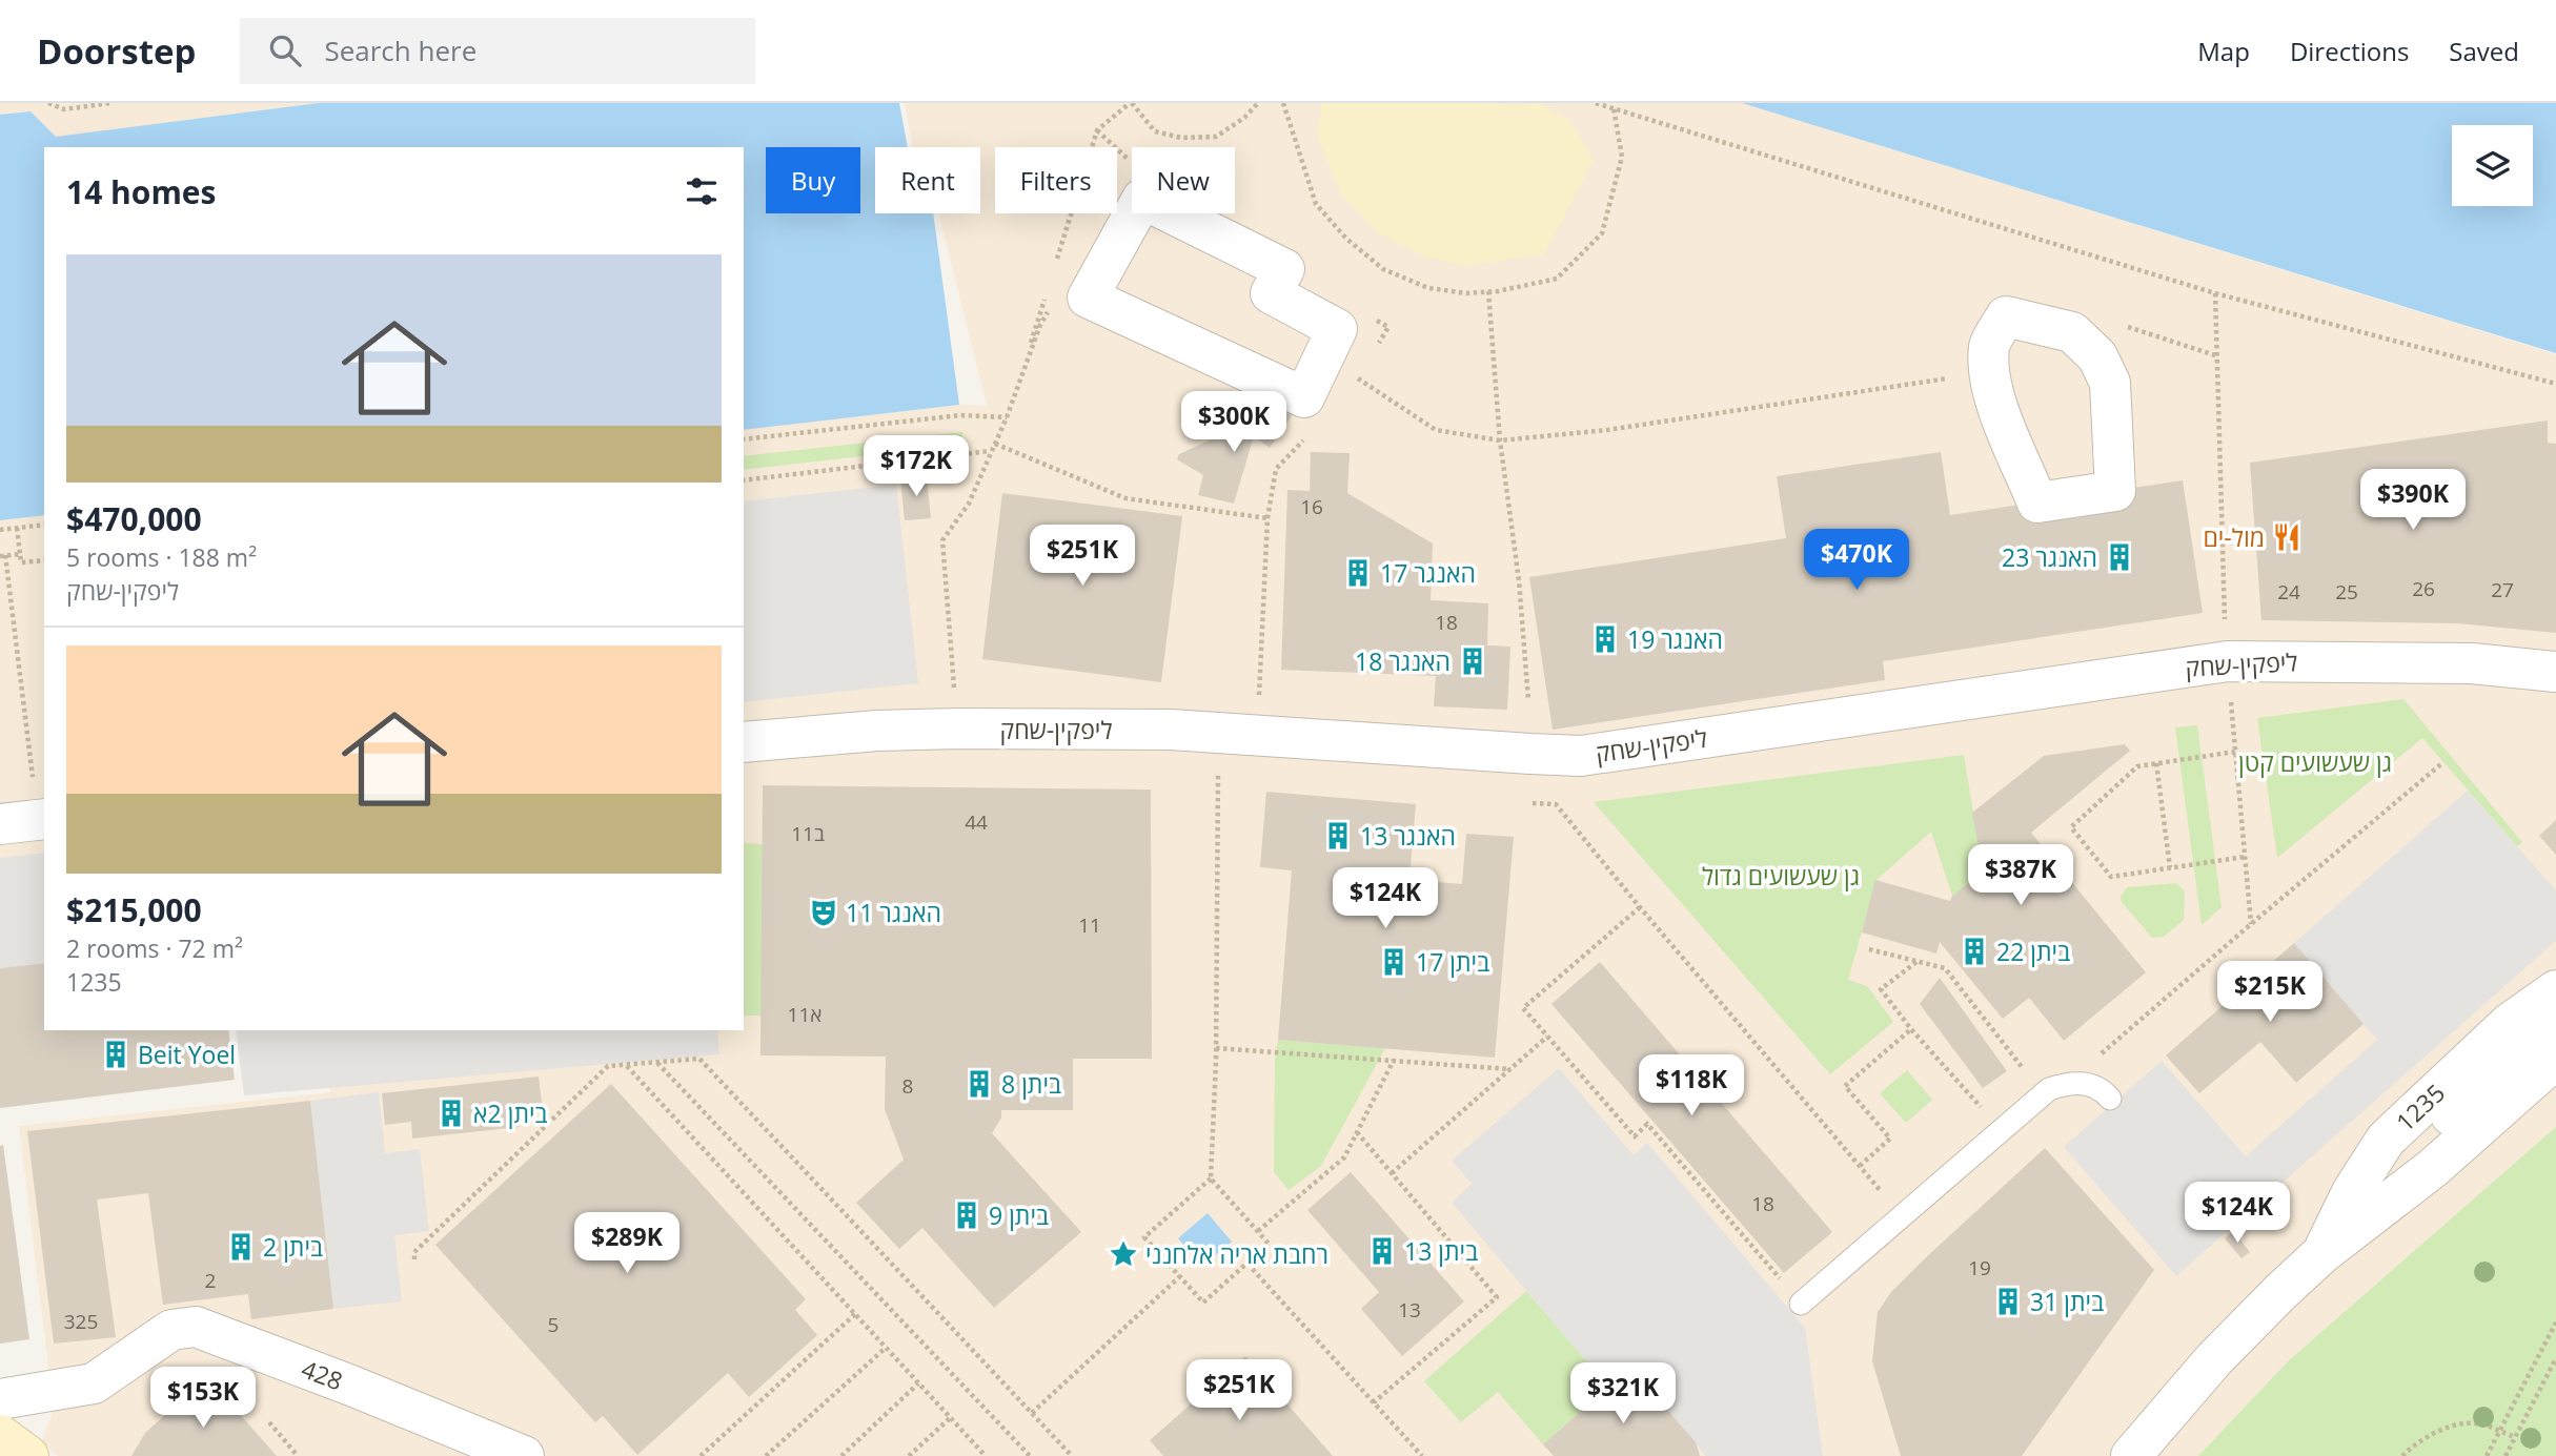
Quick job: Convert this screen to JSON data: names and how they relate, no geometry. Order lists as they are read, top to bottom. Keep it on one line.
{"streets":{"street":["ליפקין-שחק","1235","428"]},"parks":["גן שעשועים קטן","גן שעשועים גדול"],"places":{"restaurant":["מול-ים"],"building":["האנגר 23","האנגר 17","האנגר 19","האנגר 18","האנגר 13","ביתן 22","ביתן 17","Beit Yoel","ביתן 8","ביתן 2א","ביתן 9","ביתן 2","ביתן 13","ביתן 31"],"theatre":["האנגר 11"],"place":["רחבת אריה אלחנני"]},"house_numbers":["16","26","27","24","25","18","44","11ב","11","11א","8","18","19","2","13","325","5"],"page":{"header":"Doorstep","search":"Search here","nav":["Map","Directions","Saved"],"chip":["Buy","Rent","Filters","New"],"heading":"14 homes","list":[{"name":"$470,000","note":"5 rooms · 188 m² · ליפקין-שחק"},{"name":"$215,000","note":"2 rooms · 72 m² · 1235"}],"price":["$300K","$172K","$390K","$251K","$470K","$387K","$124K","$215K","$118K","$124K","$289K","$251K","$321K","$153K"]}}
